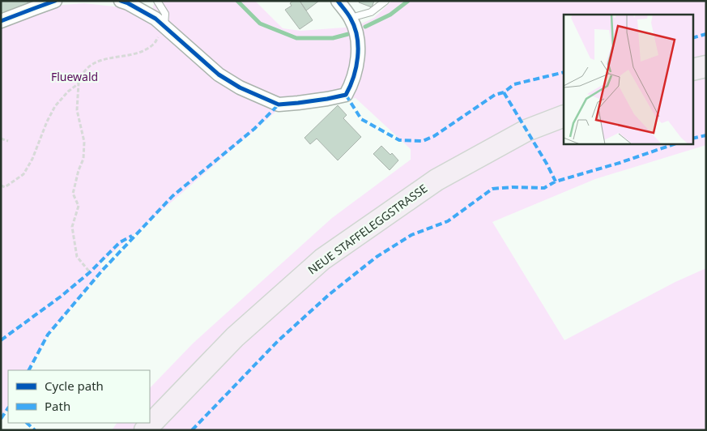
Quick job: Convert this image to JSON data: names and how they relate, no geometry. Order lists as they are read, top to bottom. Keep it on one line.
{"streets":{"main road":["NEUE STAFFELEGGSTRASSE"]},"parks":["Fluewald"],"legend":["Cycle path","Path"]}
